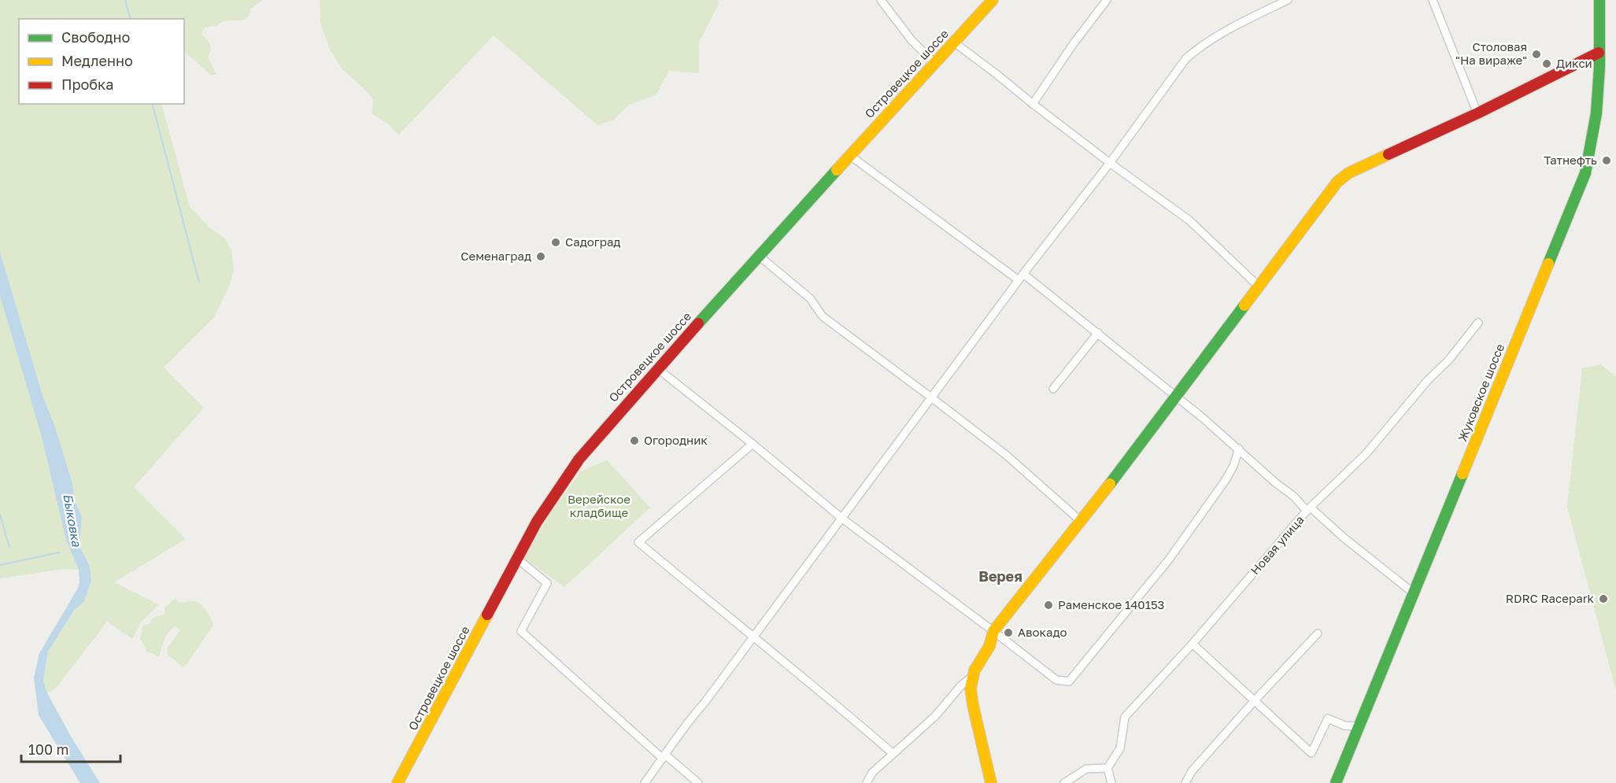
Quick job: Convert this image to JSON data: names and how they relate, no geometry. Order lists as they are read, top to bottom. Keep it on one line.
{"streets":{"main road":["Островецкое шоссе","Жуковское шоссе"],"street":["Новая улица"]},"districts":["Верея"],"water":["Быковка"],"parks":["Верейское кладбище"],"places":["Столовая \"На вираже\"","Дикси","Татнефть","Садоград","Семенаград","Огородник","RDRC Racepark","Раменское 140153","Авокадо"],"legend":["Свободно","Медленно","Пробка"],"scale_bar":"100 m"}
